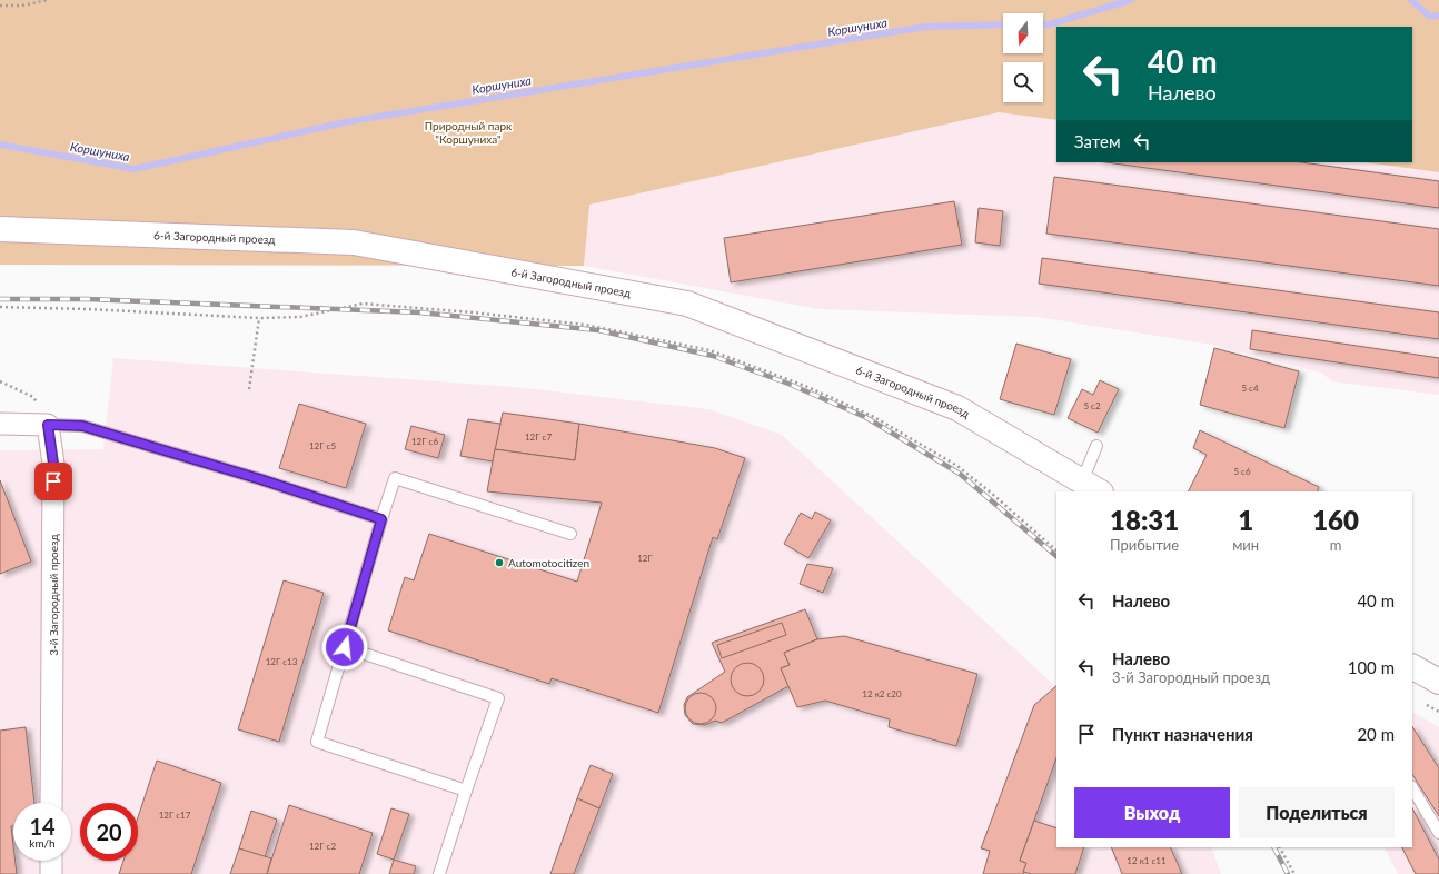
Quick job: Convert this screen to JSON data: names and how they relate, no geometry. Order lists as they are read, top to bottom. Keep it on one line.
{"streets":{"street":["6-й Загородный проезд","3-й Загородный проезд"]},"water":["Коршуниха"],"parks":["Природный парк \"Коршуниха\""],"places":["Automotocitizen"],"house_numbers":["5 с4","5 с2","12Г с7","12Г с6","12Г с5","5 с6","12Г","12Г с13","12 к2 с20","12Г с17","12Г с2","12 к1 с11"],"north":"bottom","page":{"turn":["40 m","Налево"],"then":"Затем","eta":["18:31","Прибытие","1","мин","160","m"],"list":[{"name":"Налево","value":"40 m"},{"name":"Налево","note":"3-й Загородный проезд","value":"100 m"},{"name":"Пункт назначения","value":"20 m"}],"buttons":["Выход","Поделиться"],"speed":"14 km/h","limit":"20"}}
